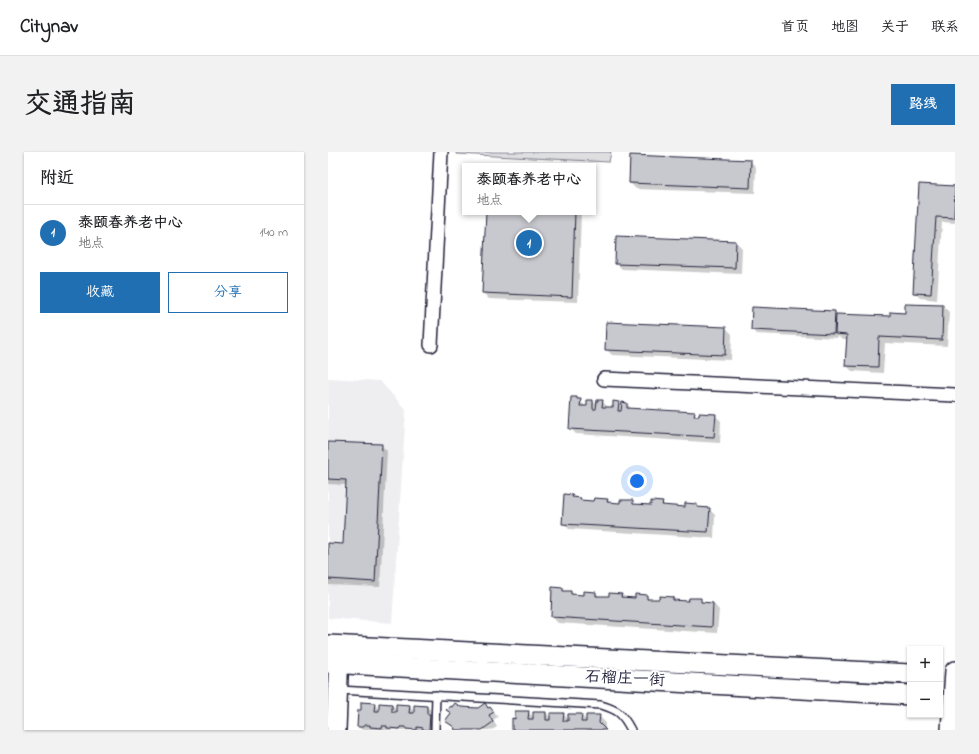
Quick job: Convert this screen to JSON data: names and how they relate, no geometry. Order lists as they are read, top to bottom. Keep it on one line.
{"streets":{"street":["石榴庄一街"]},"page":{"header":"Citynav","nav":["首页","地图","关于","联系"],"title":"交通指南","buttons":["路线",["收藏","分享"]],"heading":"附近","popup":["泰颐春养老中心","地点"],"list":[{"mark":"1","name":"泰颐春养老中心","note":"地点","value":"140 m"}],"pins":"1","map_buttons":["+","−"]}}
